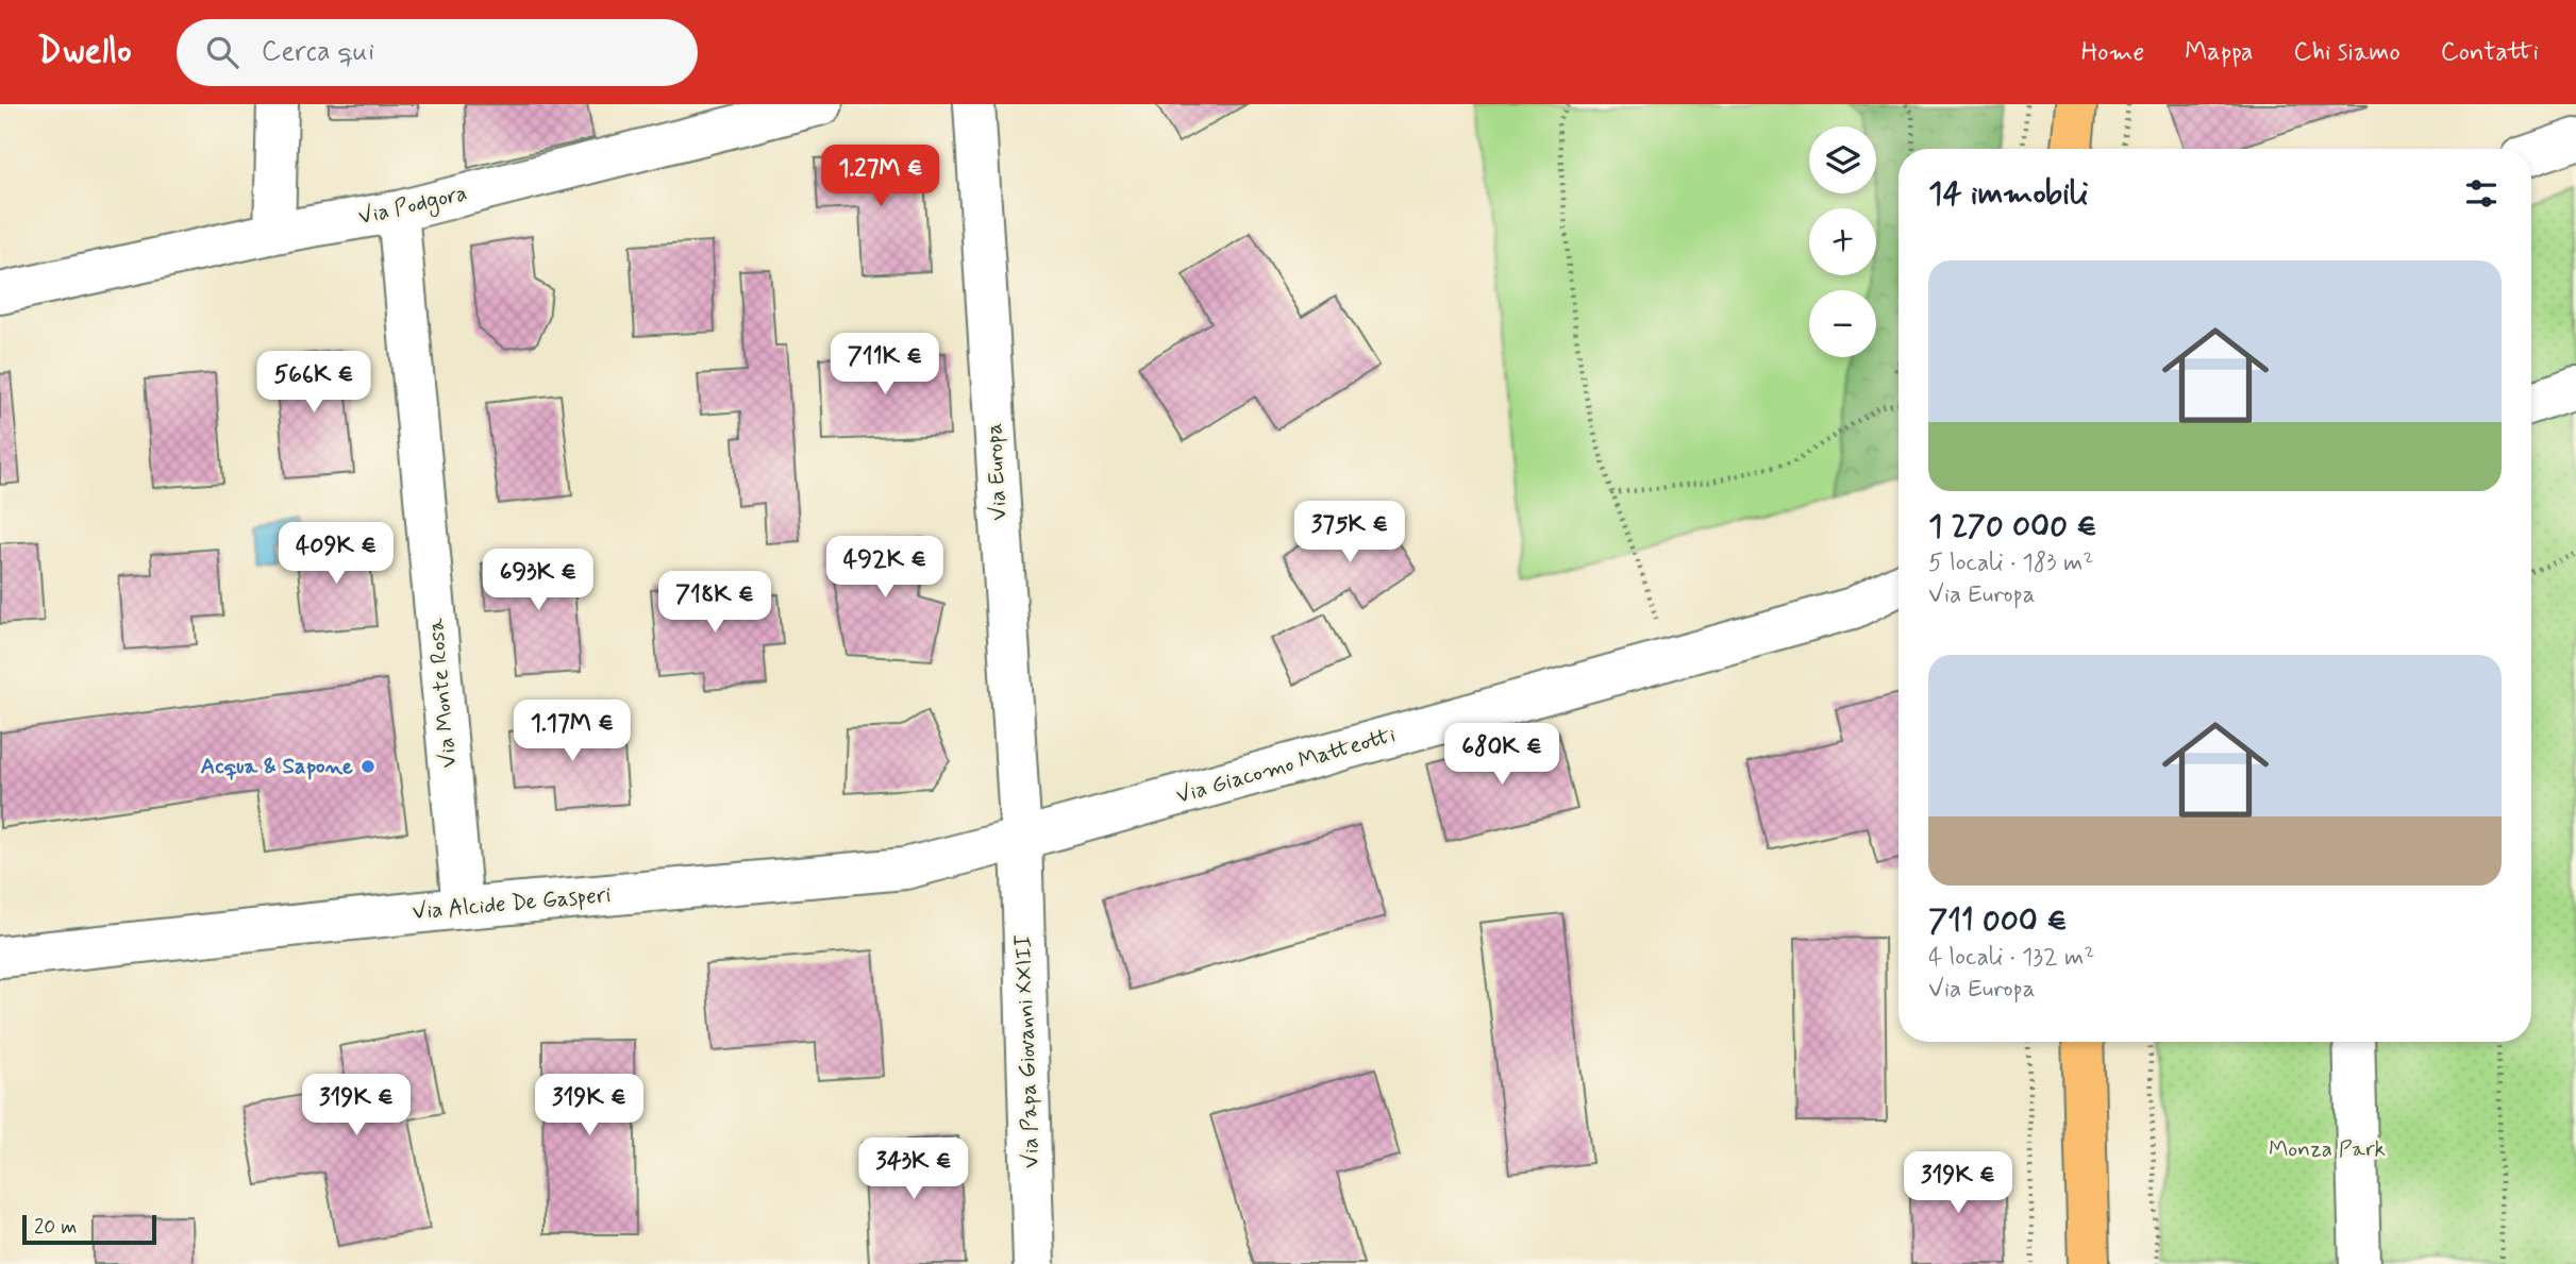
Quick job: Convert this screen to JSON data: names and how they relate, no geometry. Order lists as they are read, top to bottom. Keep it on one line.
{"streets":{"street":["Via Podgora","Via Europa","Via Monte Rosa","Via Giacomo Matteotti","Via Alcide De Gasperi","Via Papa Giovanni XXIII"]},"crossings":[["Via Podgora","Via Monte Rosa"],["Via Europa","Via Giacomo Matteotti"],["Via Europa","Via Alcide De Gasperi"],["Via Europa","Via Papa Giovanni XXIII"],["Via Monte Rosa","Via Alcide De Gasperi"],["Via Giacomo Matteotti","Via Alcide De Gasperi"],["Via Giacomo Matteotti","Via Papa Giovanni XXIII"],["Via Alcide De Gasperi","Via Papa Giovanni XXIII"]],"parks":["Monza Park"],"places":["Acqua & Sapone"],"scale_bar":"20 m","page":{"header":"Dwello","search":"Cerca qui","nav":["Home","Mappa","Chi siamo","Contatti"],"map_buttons":["+","−"],"price":["1.27M €","711K €","566K €","375K €","409K €","492K €","693K €","718K €","1.17M €","680K €","319K €","319K €","343K €","319K €"],"heading":"14 immobili","list":[{"name":"1 270 000 €","note":"5 locali · 183 m² · Via Europa"},{"name":"711 000 €","note":"4 locali · 132 m² · Via Europa"}],"scale":"20 m"}}
